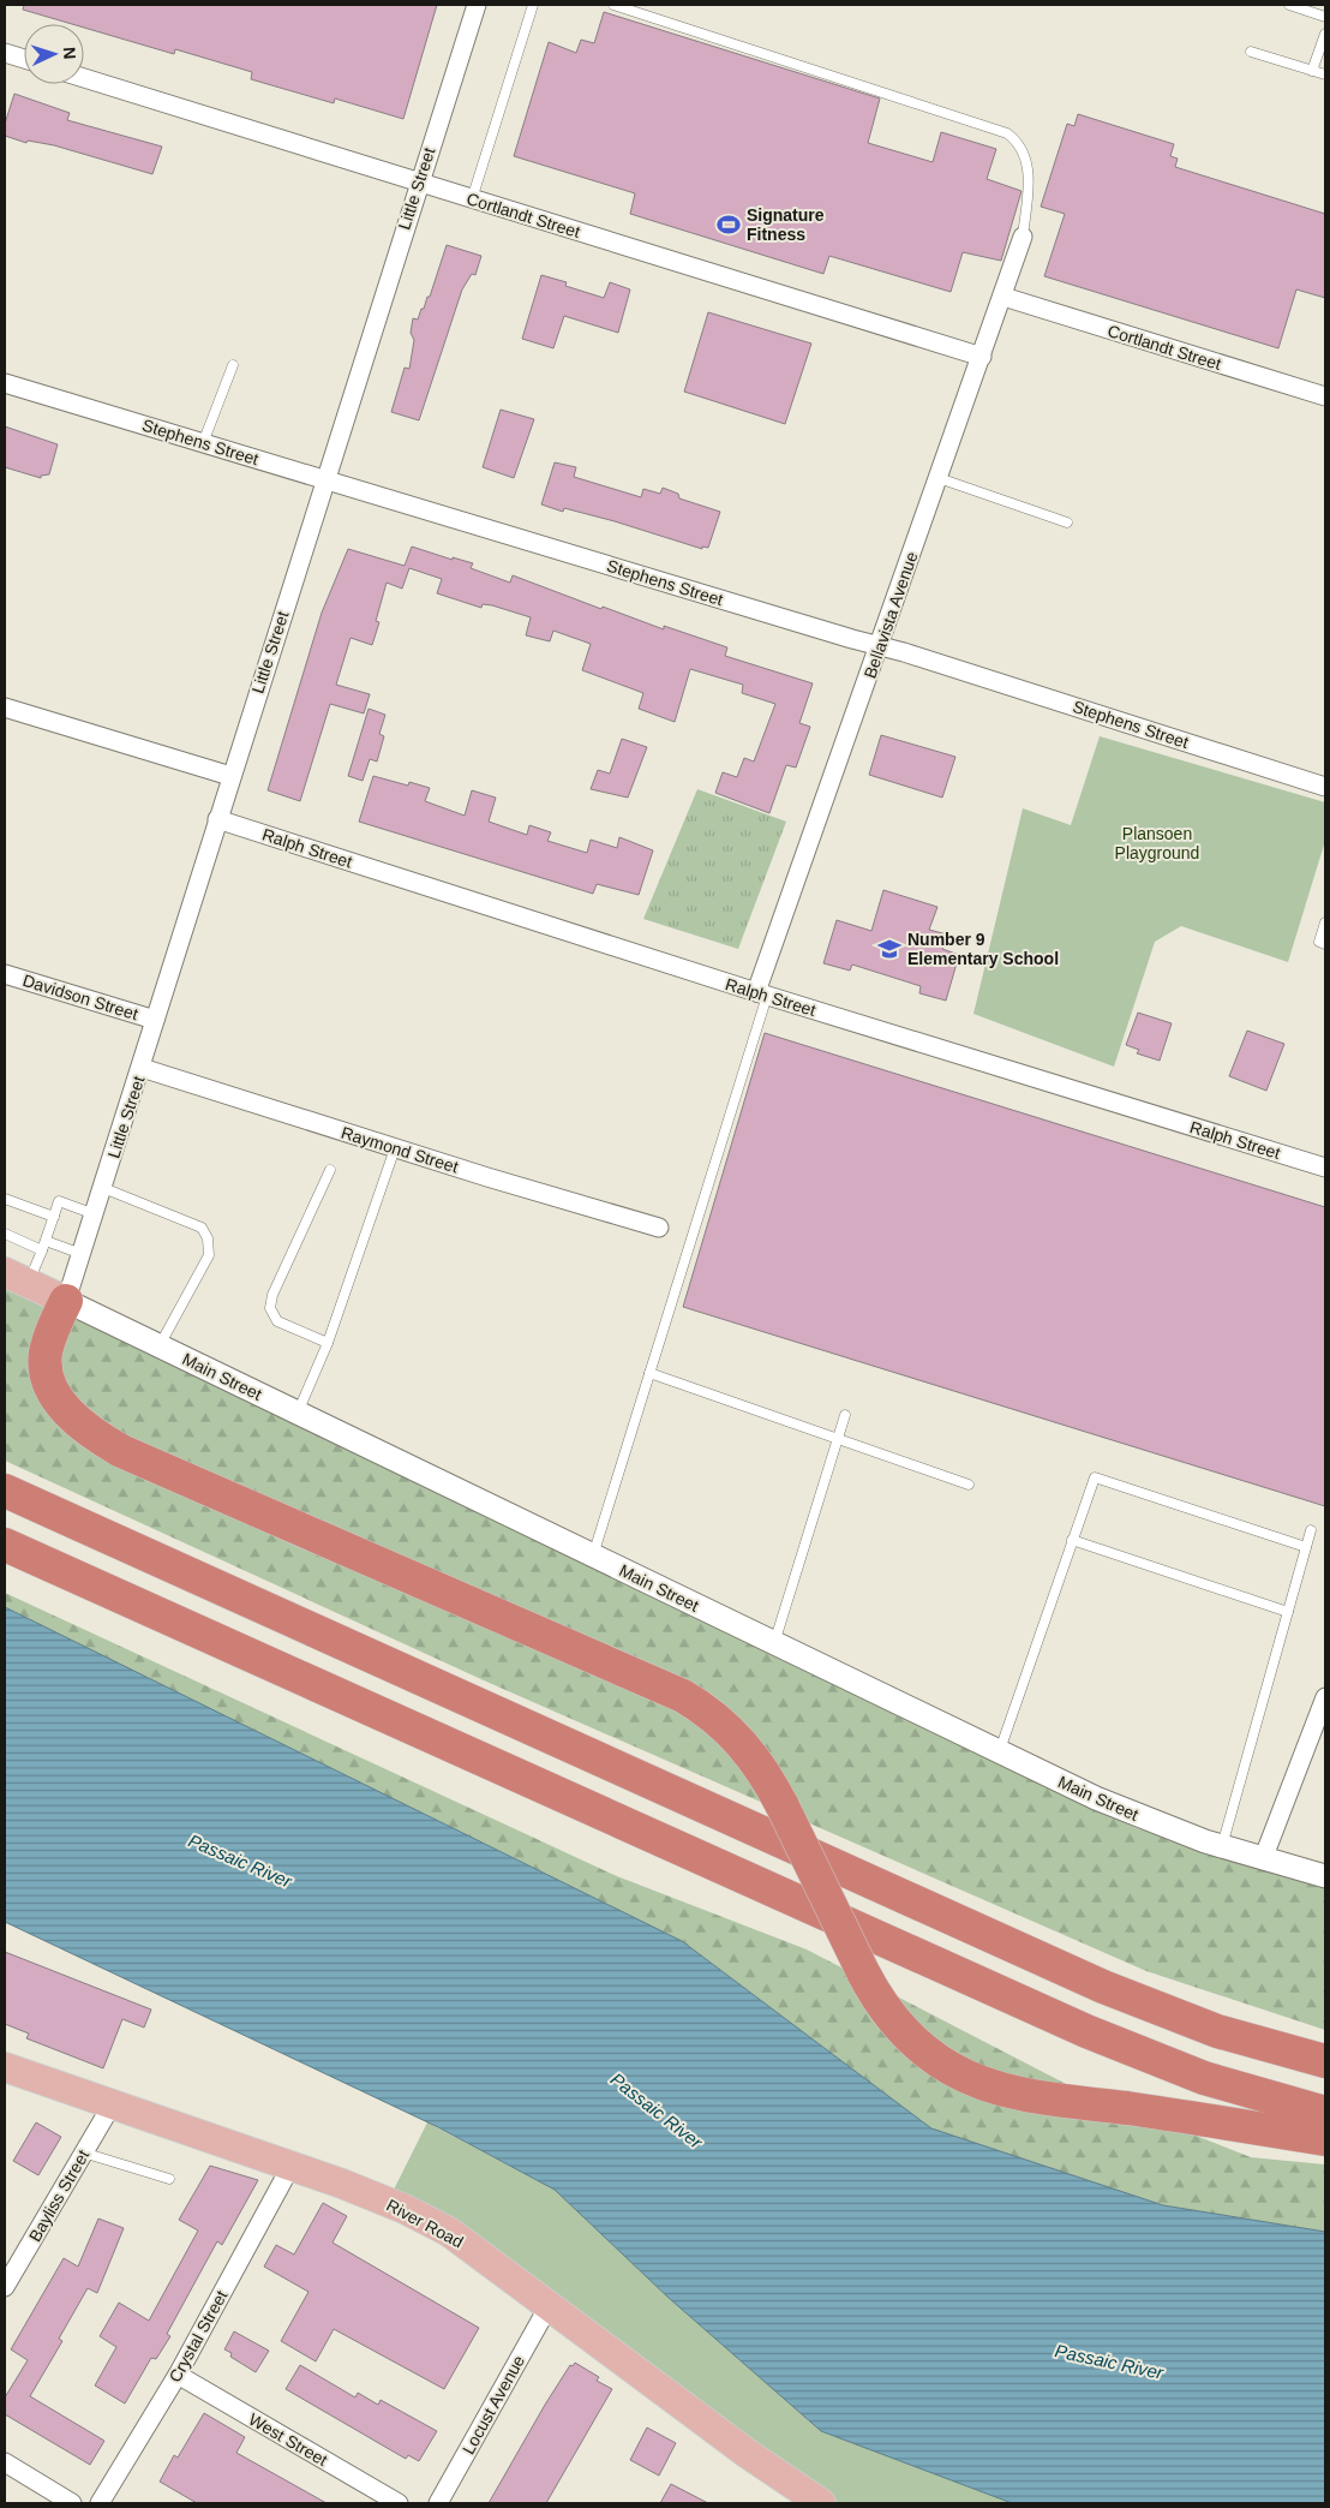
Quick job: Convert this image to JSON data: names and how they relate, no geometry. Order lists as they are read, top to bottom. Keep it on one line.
{"streets":{"main road":["Main Street","River Road"],"street":["Little Street","Cortlandt Street","Stephens Street","Bellavista Avenue","Ralph Street","Davidson Street","Raymond Street","Bayliss Street","Crystal Street","Locust Avenue","West Street"]},"crossings":[["Little Street","Cortlandt Street"],["Little Street","Stephens Street"],["Little Street","Ralph Street"],["Little Street","Davidson Street"],["Little Street","Raymond Street"],["Little Street","Main Street"],["Cortlandt Street","Bellavista Avenue"],["Stephens Street","Bellavista Avenue"],["Bellavista Avenue","Ralph Street"],["Bayliss Street","River Road"],["River Road","Crystal Street"],["River Road","Locust Avenue"],["Crystal Street","West Street"]],"water":["Passaic River"],"parks":["Plansoen Playground"],"places":{"sports":["Signature Fitness"],"school or university":["Number 9 Elementary School"]},"north":"right"}
